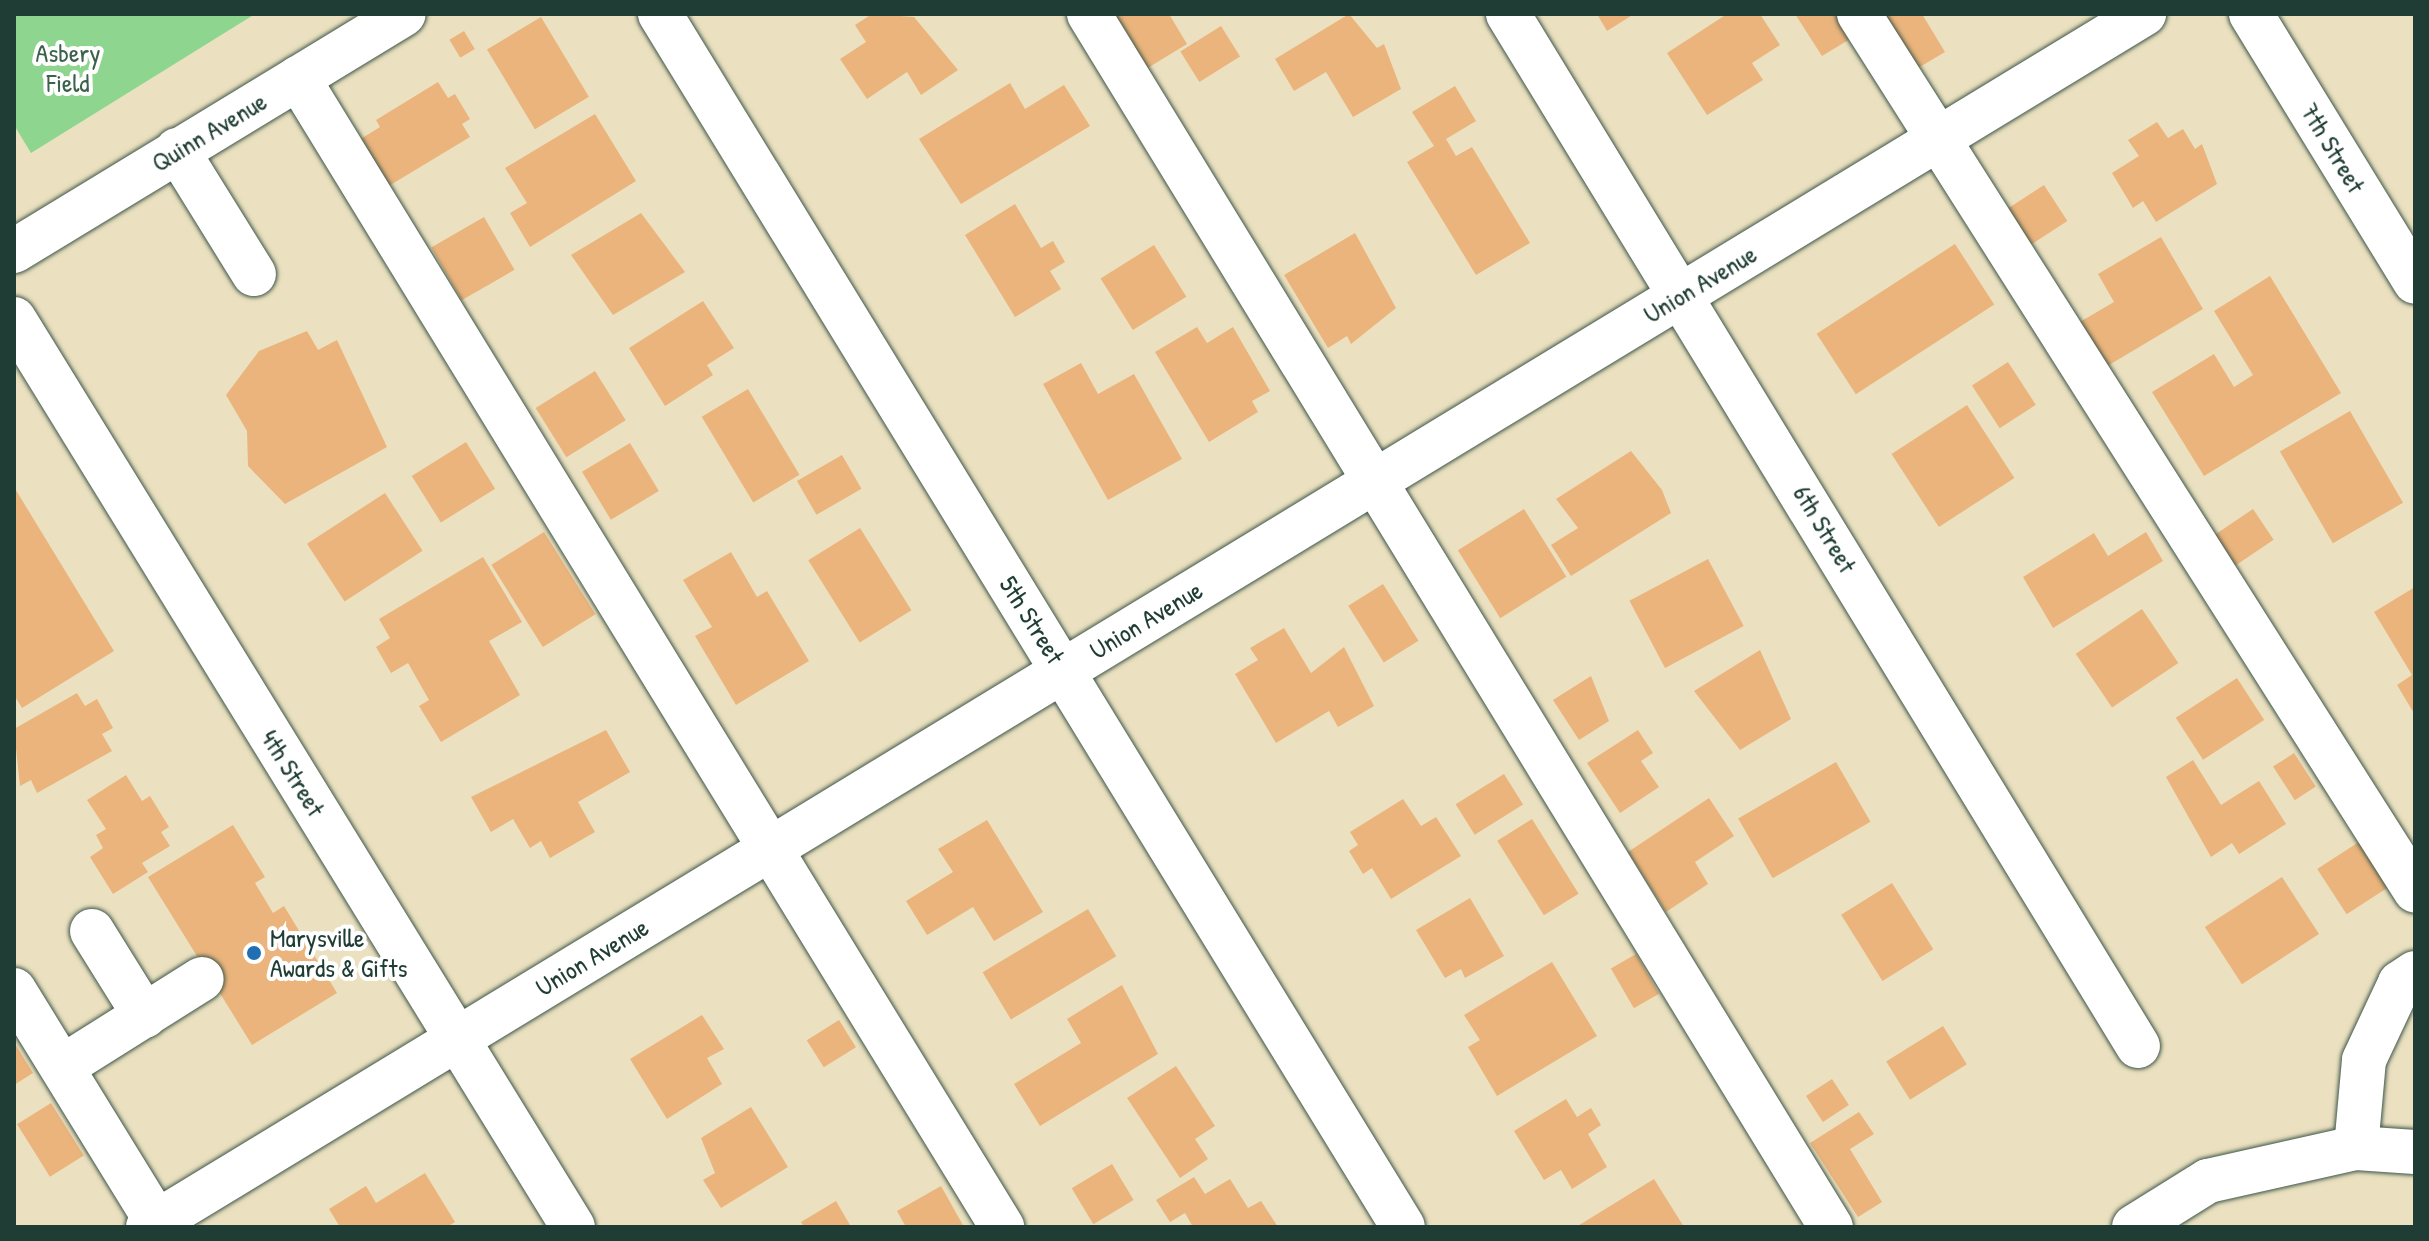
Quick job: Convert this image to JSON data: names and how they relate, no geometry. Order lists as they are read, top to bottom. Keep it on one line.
{"streets":{"street":["Quinn Avenue","7th Street","Union Avenue","6th Street","5th Street","4th Street"]},"crossings":[["Union Avenue","6th Street"],["Union Avenue","5th Street"],["Union Avenue","4th Street"]],"parks":["Asbery Field"],"places":["Marysville Awards & Gifts"]}
